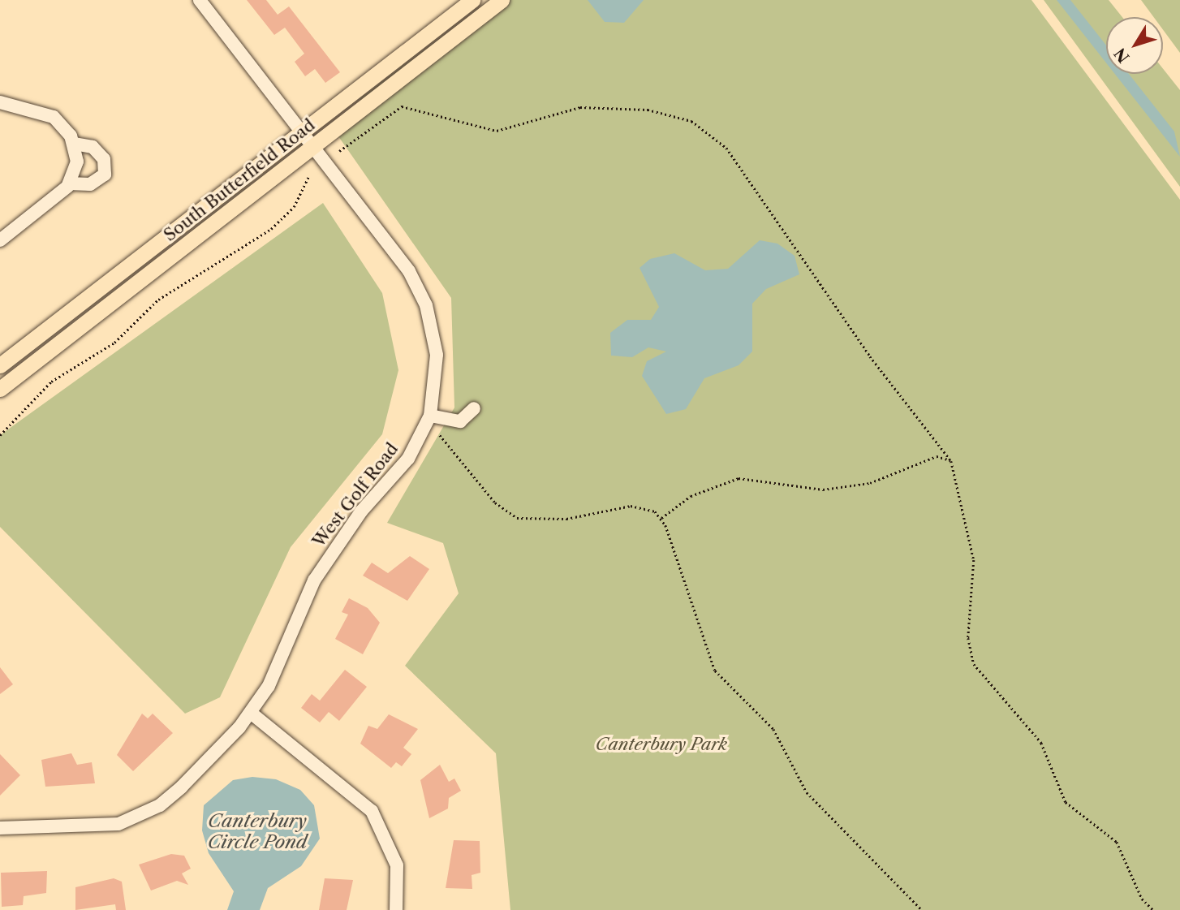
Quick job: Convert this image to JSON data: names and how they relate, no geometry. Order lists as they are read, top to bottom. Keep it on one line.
{"streets":{"main road":["South Butterfield Road"],"street":["West Golf Road"]},"crossings":[["South Butterfield Road","West Golf Road"]],"water":["Canterbury Circle Pond"],"parks":["Canterbury Park"],"north":"bottom left"}
